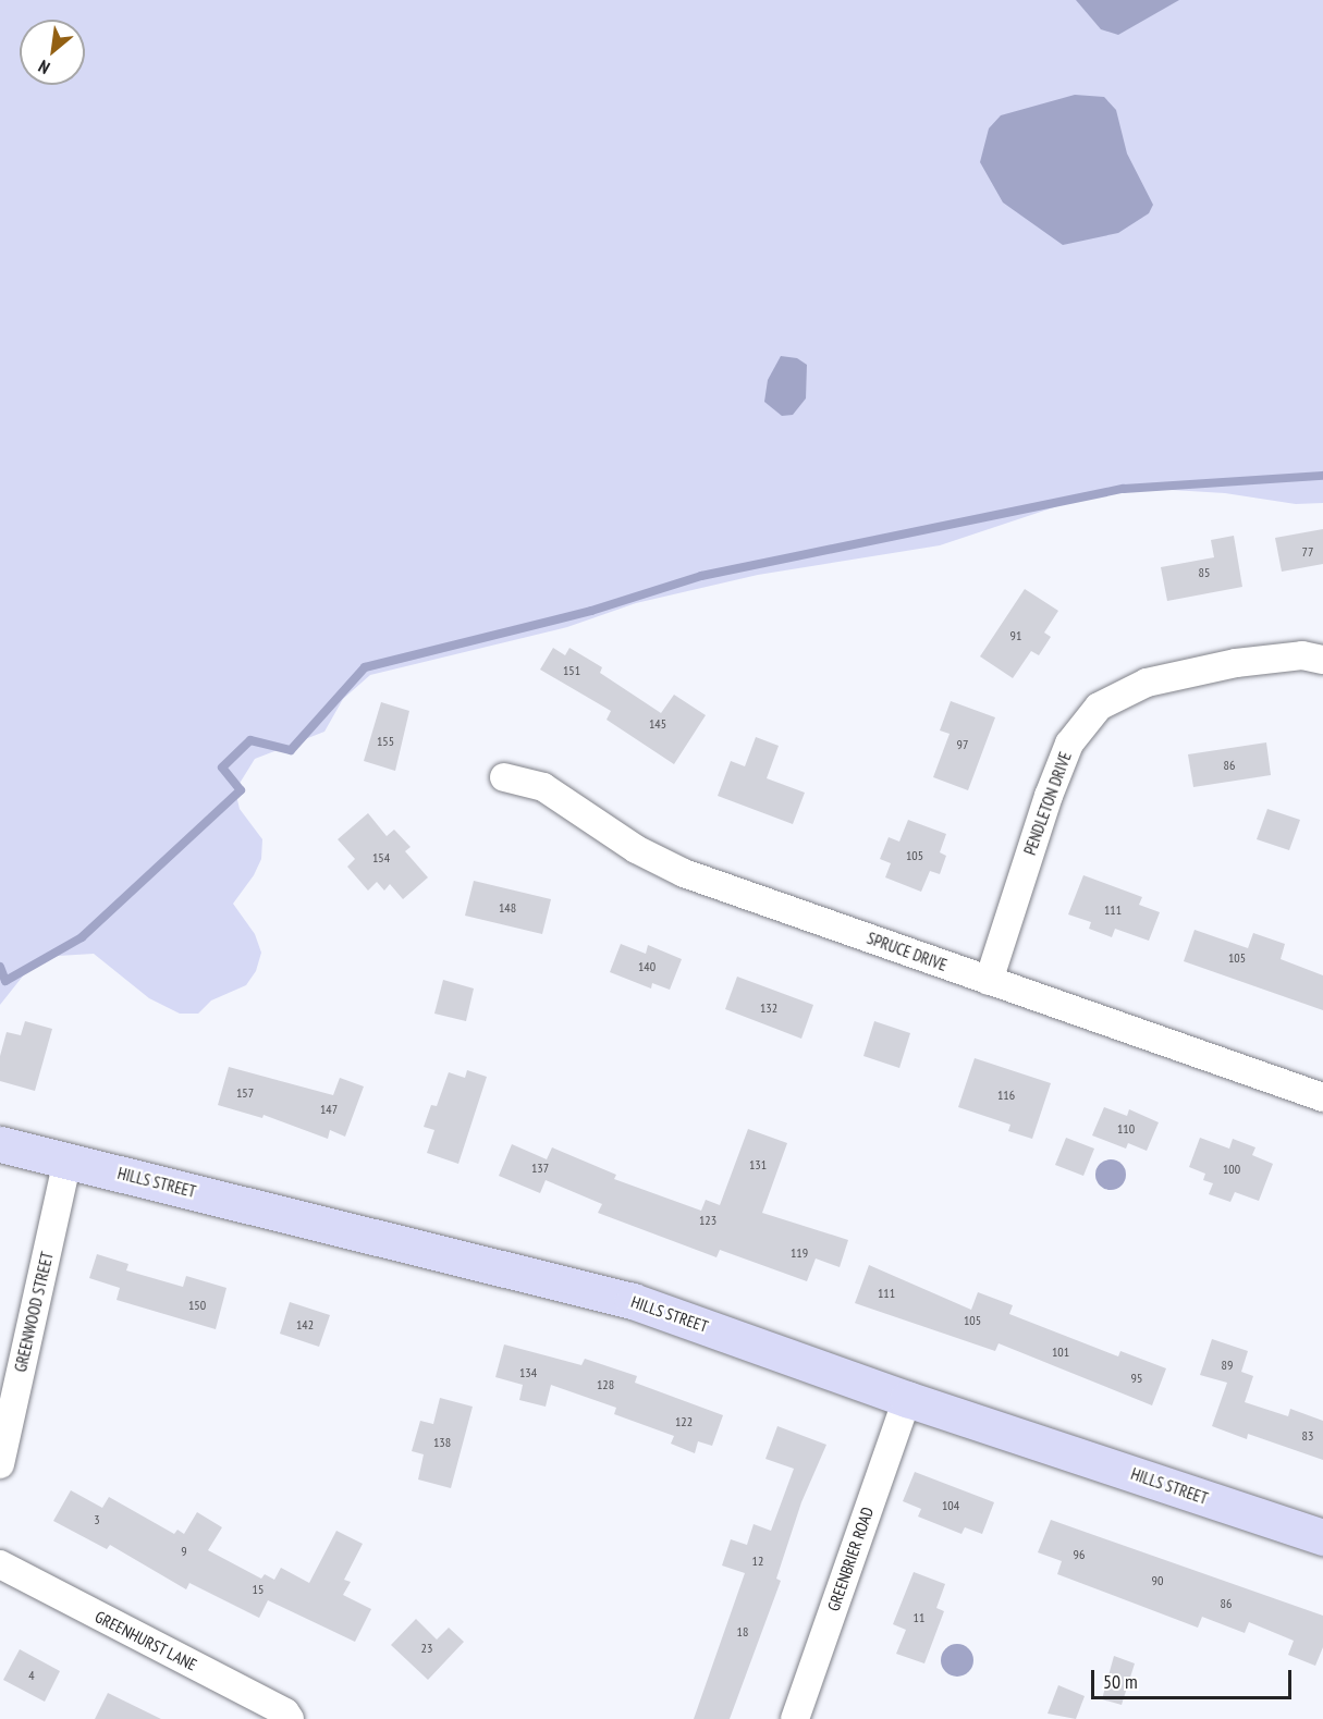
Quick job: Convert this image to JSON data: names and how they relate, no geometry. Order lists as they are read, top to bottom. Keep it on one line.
{"streets":{"street":["PENDLETON DRIVE","SPRUCE DRIVE","HILLS STREET","GREENWOOD STREET","GREENBRIER ROAD","GREENHURST LANE"]},"crossings":[["PENDLETON DRIVE","SPRUCE DRIVE"],["HILLS STREET","GREENWOOD STREET"],["HILLS STREET","GREENBRIER ROAD"]],"house_numbers":["77","85","91","151","145","155","97","86","105","154","148","111","105","140","132","157","116","147","110","131","137","100","123","119","111","150","105","142","101","89","134","95","128","122","83","138","104","3","9","96","12","90","15","86","11","18","23","4"],"scale_bar":"50 m","north":"bottom left"}
